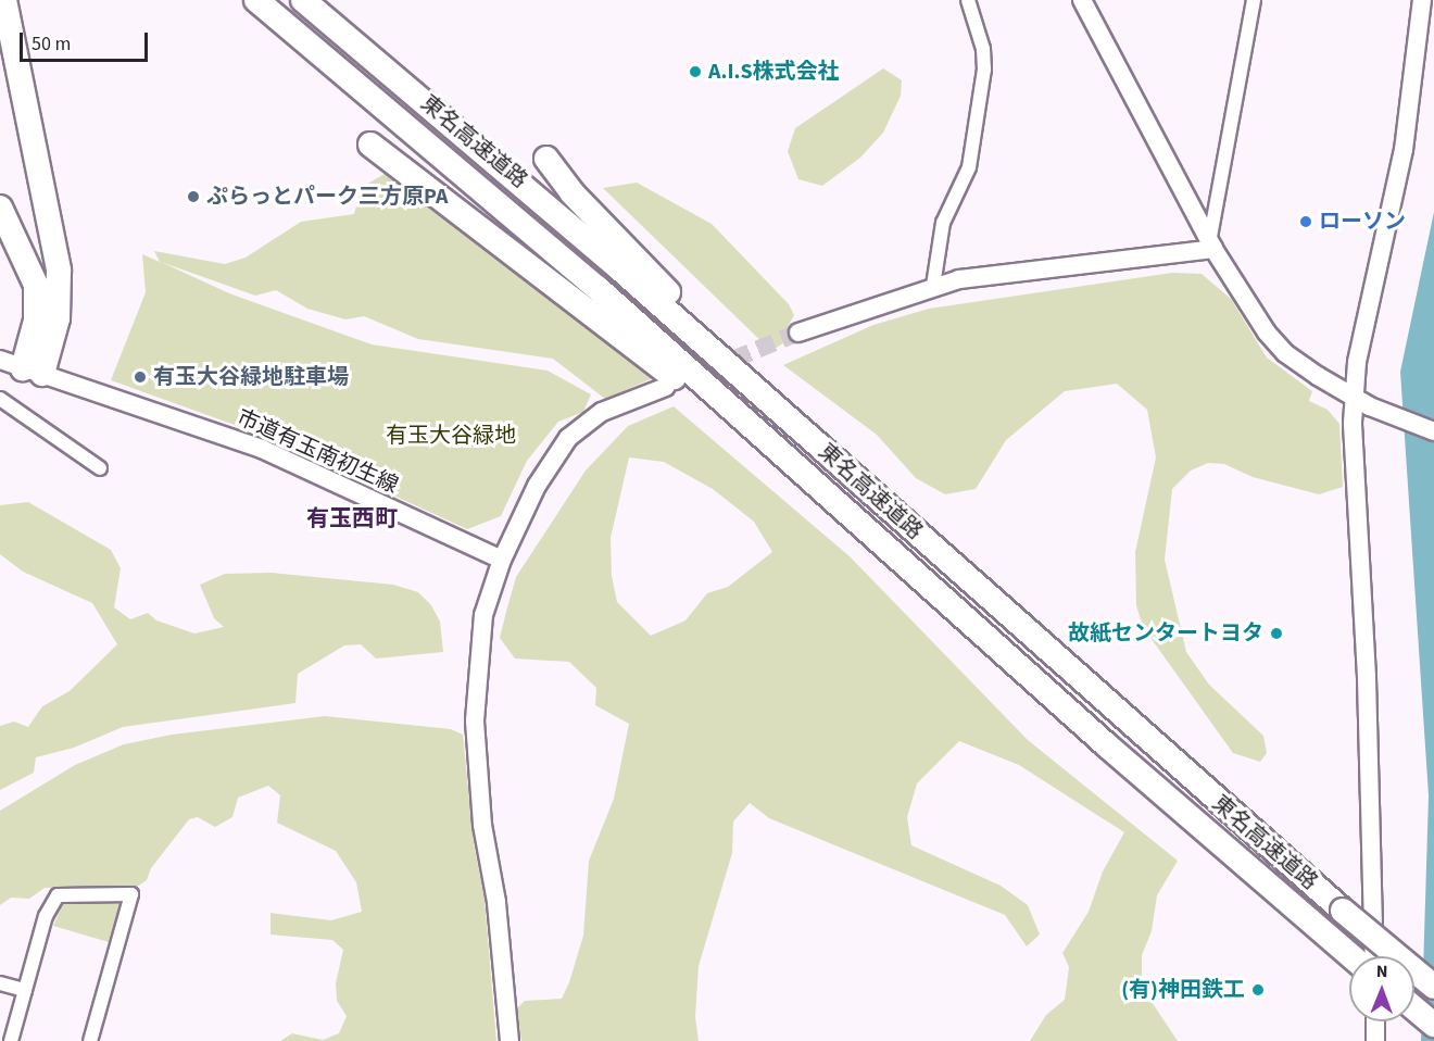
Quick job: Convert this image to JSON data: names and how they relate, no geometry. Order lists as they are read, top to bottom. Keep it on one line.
{"streets":{"highway":["東名高速道路"],"street":["市道有玉南初生線"]},"districts":["有玉西町"],"parks":["有玉大谷緑地"],"places":["A.I.S株式会社","ぷらっとパーク三方原PA","ローソン","有玉大谷緑地駐車場","故紙センタートヨタ","(有)神田鉄工"],"scale_bar":"50 m","north":"top"}
